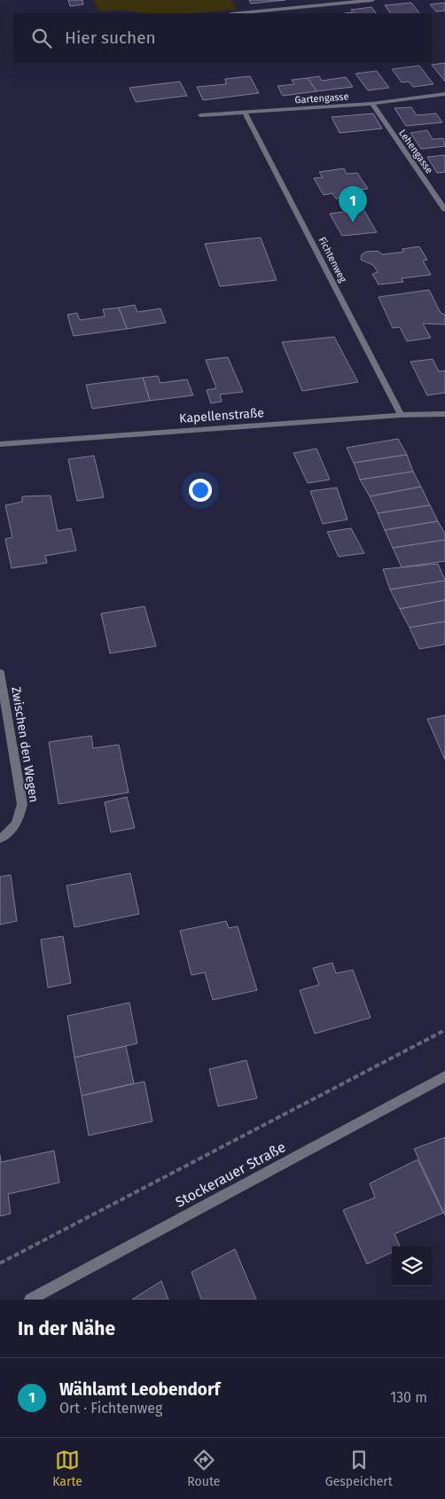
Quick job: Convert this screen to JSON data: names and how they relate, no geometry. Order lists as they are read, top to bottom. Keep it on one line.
{"streets":{"street":["Gartengasse","Lehengasse","Fichtenweg","Kapellenstraße","Zwischen den Wegen","Stockerauer Straße"]},"crossings":[["Gartengasse","Lehengasse"],["Gartengasse","Fichtenweg"],["Fichtenweg","Kapellenstraße"]],"page":{"search":"Hier suchen","pins":"1","heading":"In der Nähe","list":[{"mark":"1","name":"Wählamt Leobendorf","note":"Ort · Fichtenweg","value":"130 m"}],"nav":["Karte","Route","Gespeichert"]}}
